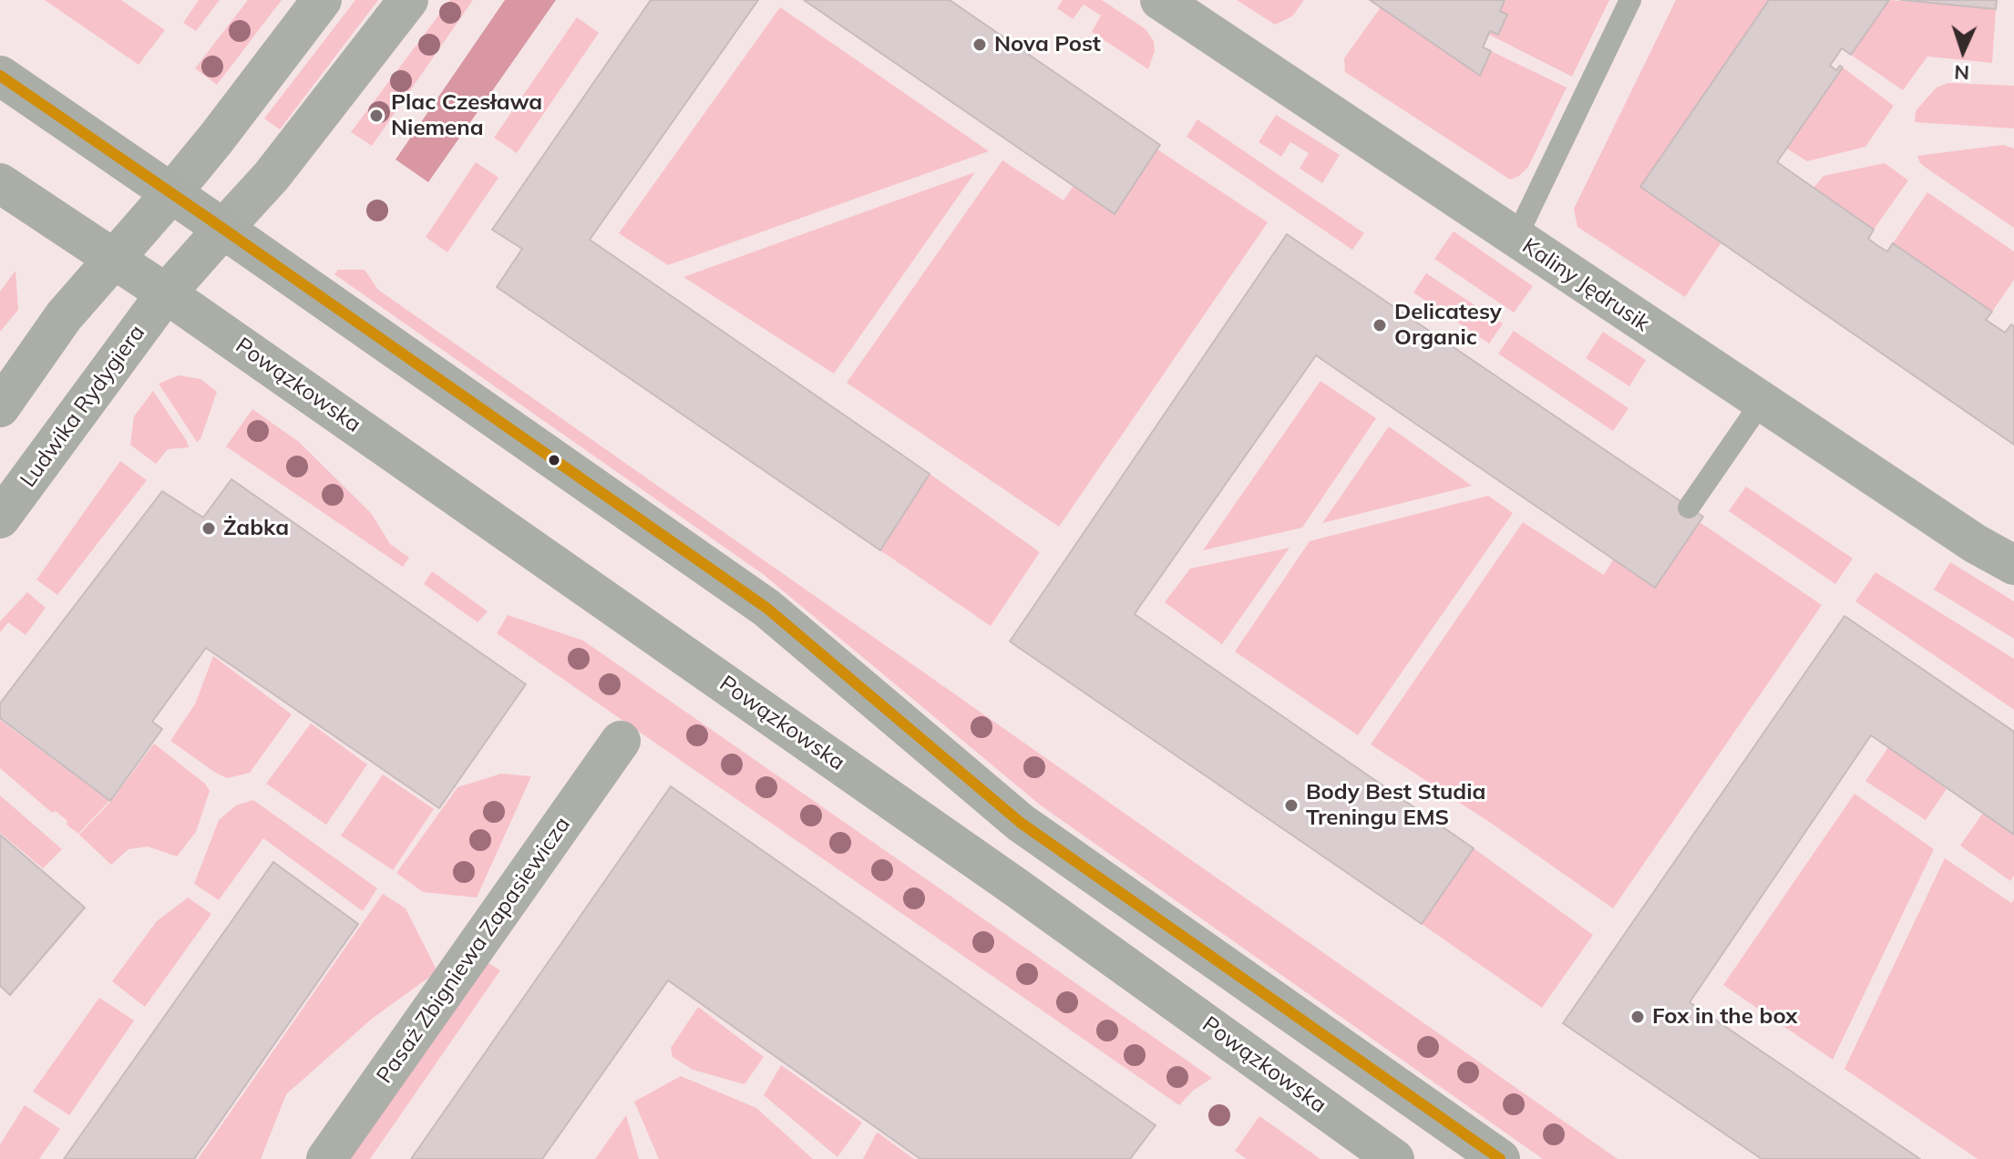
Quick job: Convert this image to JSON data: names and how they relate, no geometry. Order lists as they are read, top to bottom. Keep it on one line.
{"streets":{"main road":["Powązkowska","Ludwika Rydygiera"],"street":["Kaliny Jędrusik","Pasaż Zbigniewa Zapasiewicza"]},"crossings":[["Powązkowska","Ludwika Rydygiera"]],"places":["Nova Post","Plac Czesława Niemena","Delicatesy Organic","Żabka","Body Best Studia Treningu EMS","Fox in the box"],"north":"bottom"}
